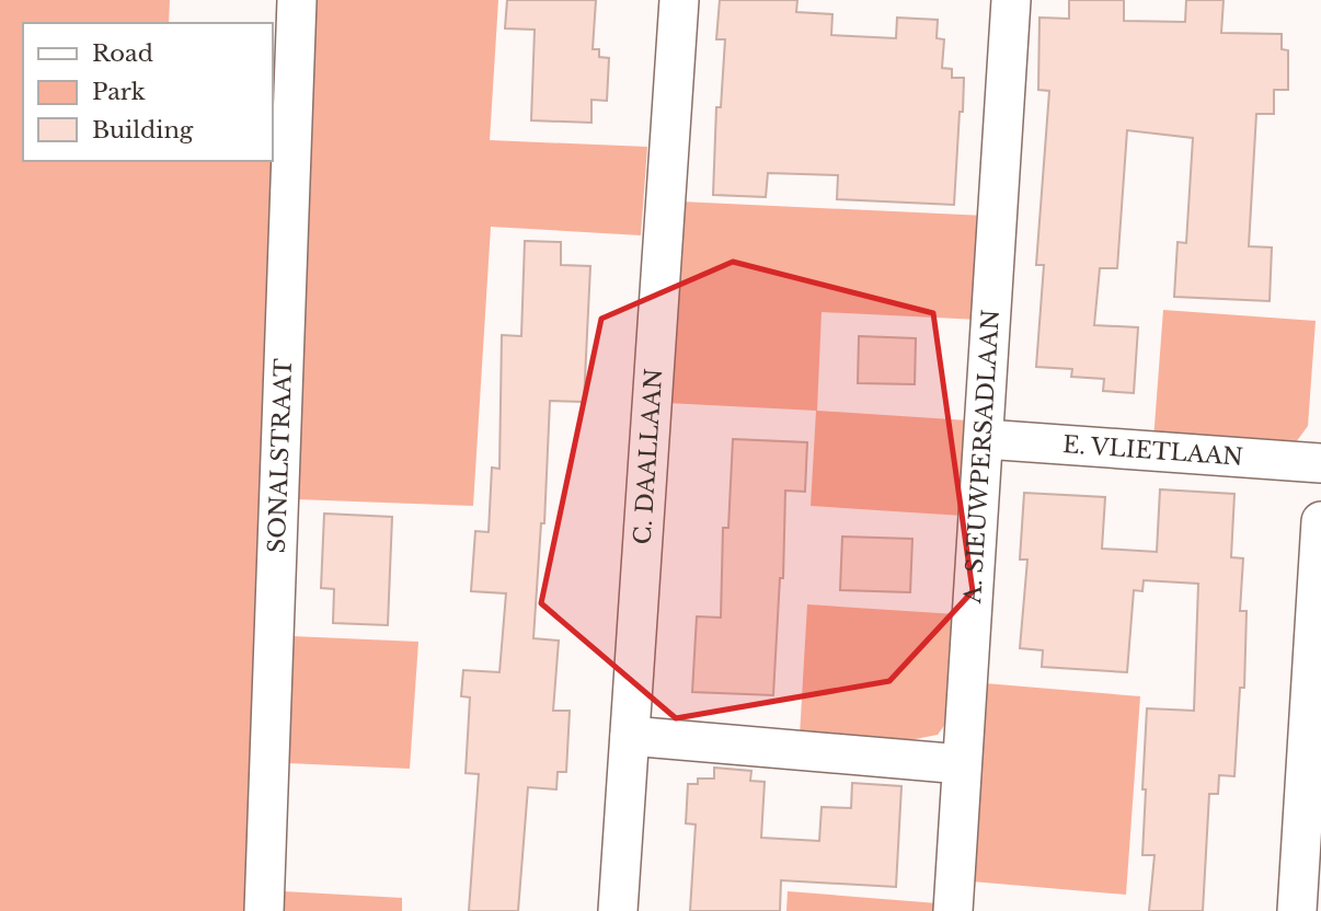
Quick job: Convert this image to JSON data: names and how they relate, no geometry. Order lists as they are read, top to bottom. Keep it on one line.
{"streets":{"street":["E. VLIETLAAN","SONALSTRAAT","C. DAALLAAN","A. SIEUWPERSADLAAN"]},"crossings":[["E. VLIETLAAN","A. SIEUWPERSADLAAN"]],"legend":["Road","Park","Building"]}
